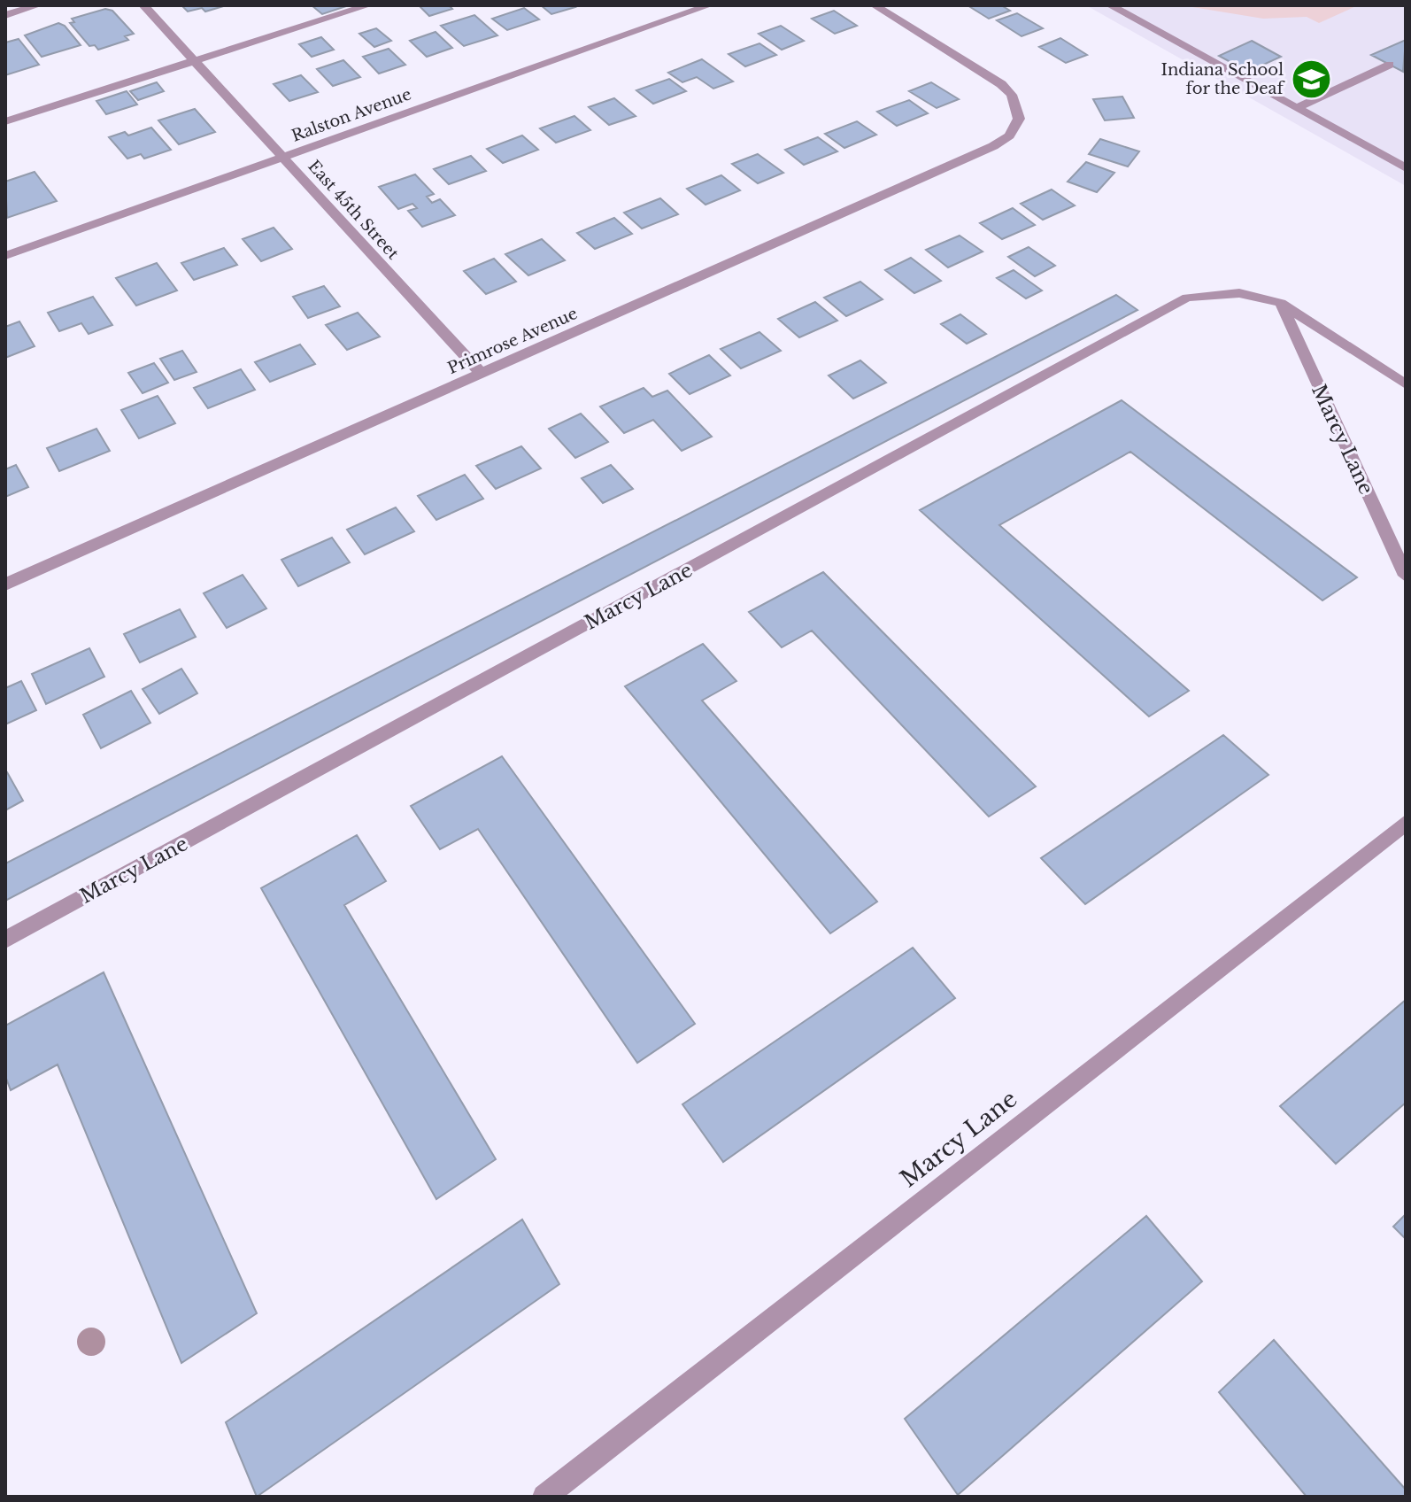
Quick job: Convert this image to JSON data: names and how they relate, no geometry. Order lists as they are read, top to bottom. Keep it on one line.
{"streets":{"street":["Ralston Avenue","East 45th Street","Primrose Avenue","Marcy Lane"]},"crossings":[["Ralston Avenue","East 45th Street"],["East 45th Street","Primrose Avenue"]],"places":{"school or university":["Indiana School for the Deaf"]}}
